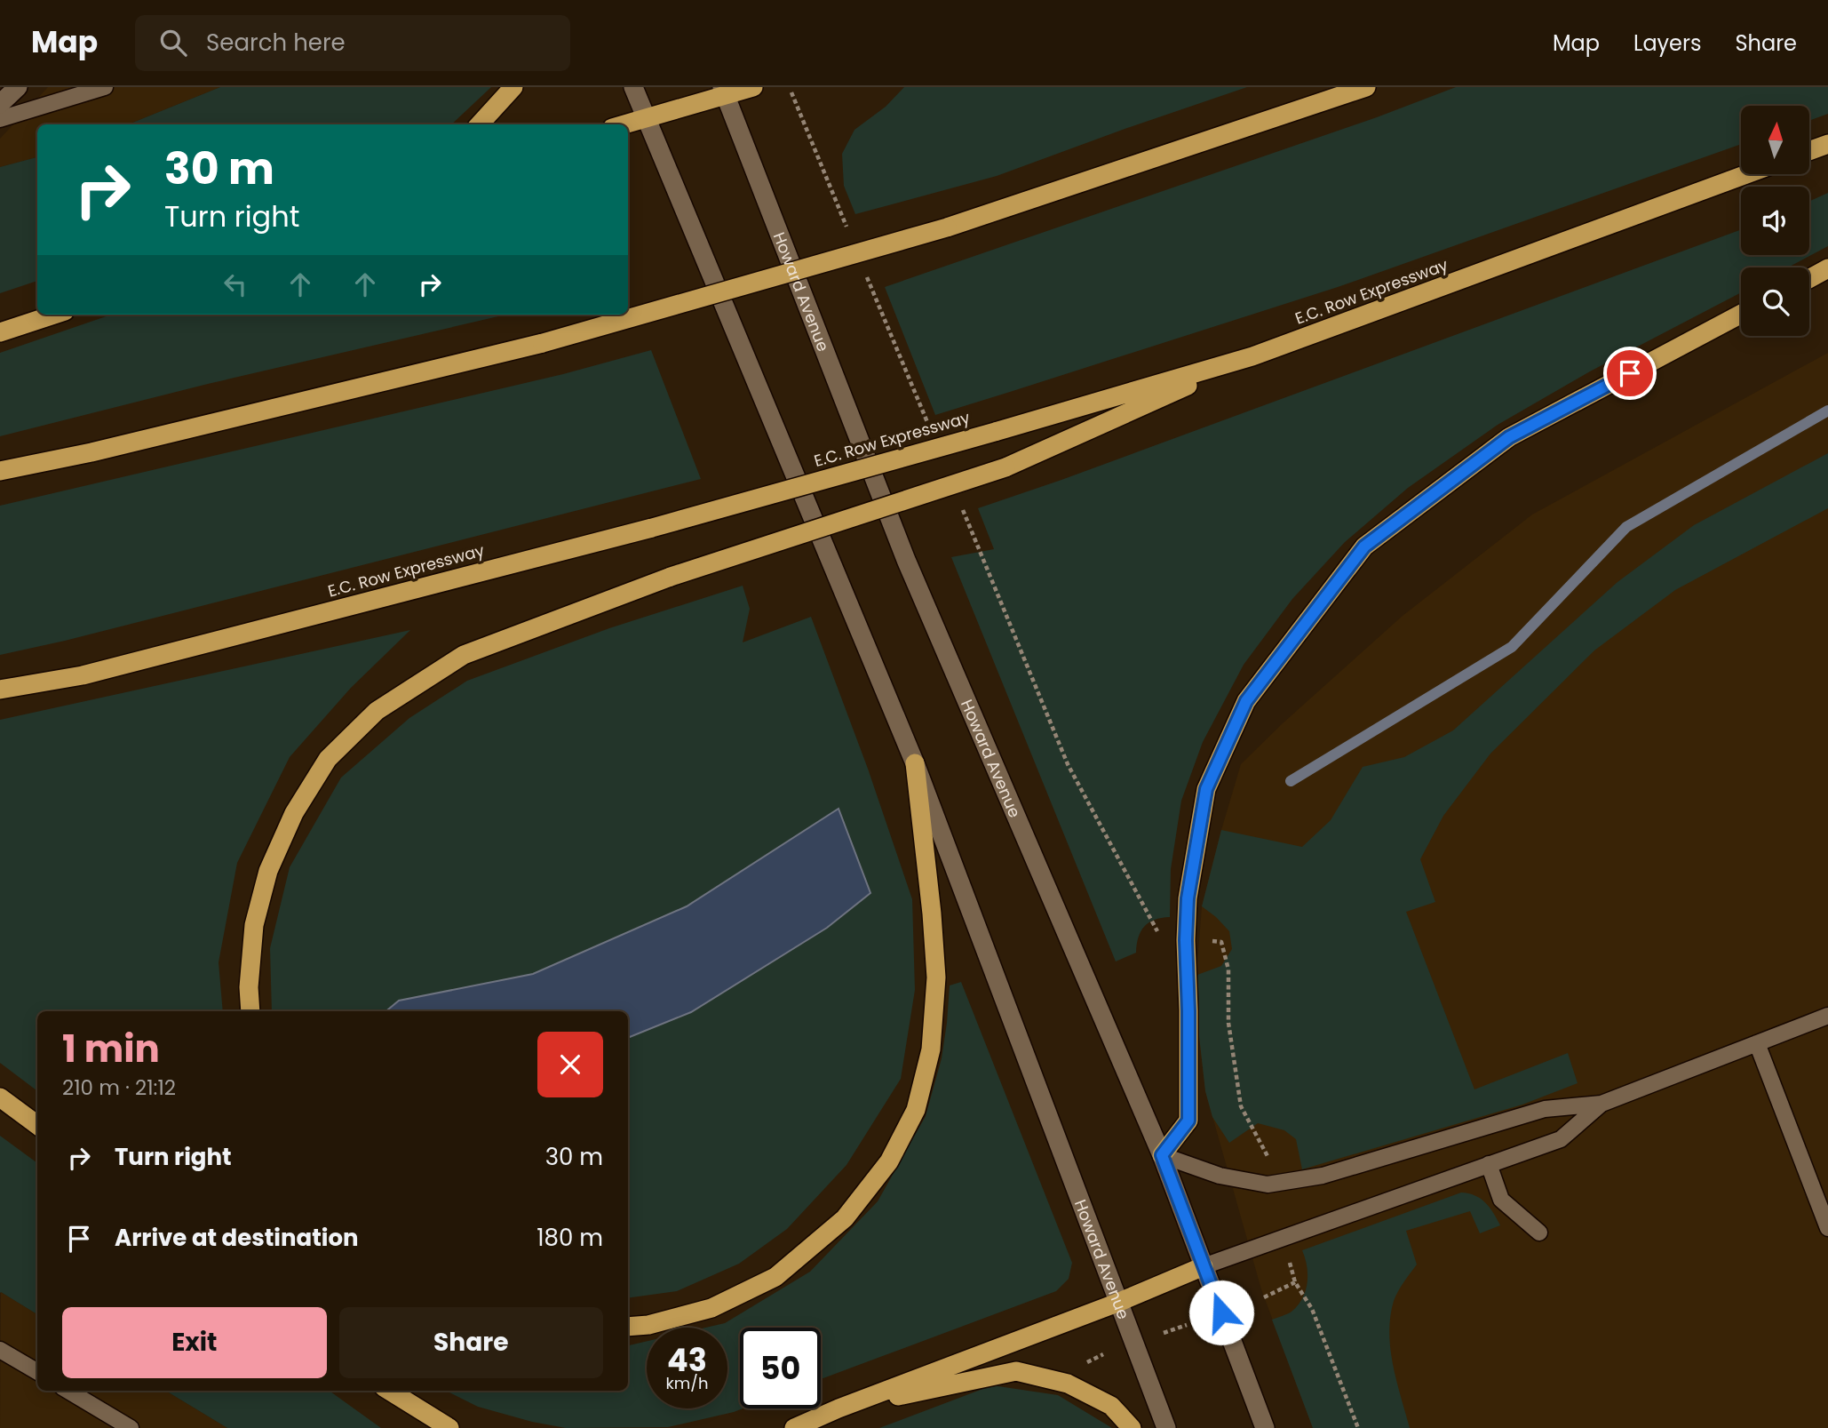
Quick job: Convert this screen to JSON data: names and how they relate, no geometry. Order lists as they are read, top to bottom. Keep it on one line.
{"streets":{"highway":["E.C. Row Expressway"],"main road":["Howard Avenue"]},"north":"top","page":{"header":"Map","search":"Search here","nav":["Map","Layers","Share"],"turn":["30 m","Turn right"],"heading":["1 min","210 m · 21:12"],"list":[{"name":"Turn right","value":"30 m"},{"name":"Arrive at destination","value":"180 m"}],"buttons":["Exit","Share"],"speed":"43 km/h","limit":"50"}}
